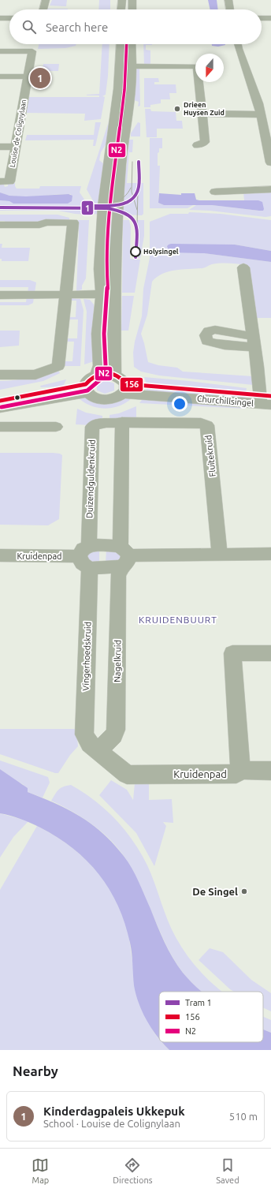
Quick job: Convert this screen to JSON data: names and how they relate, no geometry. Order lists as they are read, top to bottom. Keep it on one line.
{"streets":{"street":["Louise de Colignylaan","Churchillsingel","Fluitekruid","Duizendguldenkruid","Kruidenpad","Vingerhoedskruid","Nagelkruid"]},"crossings":[["Fluitekruid","Duizendguldenkruid"],["Duizendguldenkruid","Kruidenpad"],["Duizendguldenkruid","Vingerhoedskruid"],["Kruidenpad","Vingerhoedskruid"],["Kruidenpad","Nagelkruid"],["Vingerhoedskruid","Nagelkruid"]],"districts":["KRUIDENBUURT"],"places":["Drieen Huysen Zuid","Holysingel","De Singel"],"lines":["transit line N2","tram line 1","transit line 156"],"legend":["Tram 1","156","N2"],"north":"bottom","page":{"search":"Search here","pins":"1","heading":"Nearby","list":[{"mark":"1","name":"Kinderdagpaleis Ukkepuk","note":"School · Louise de Colignylaan","value":"510 m"}],"nav":["Map","Directions","Saved"]}}
